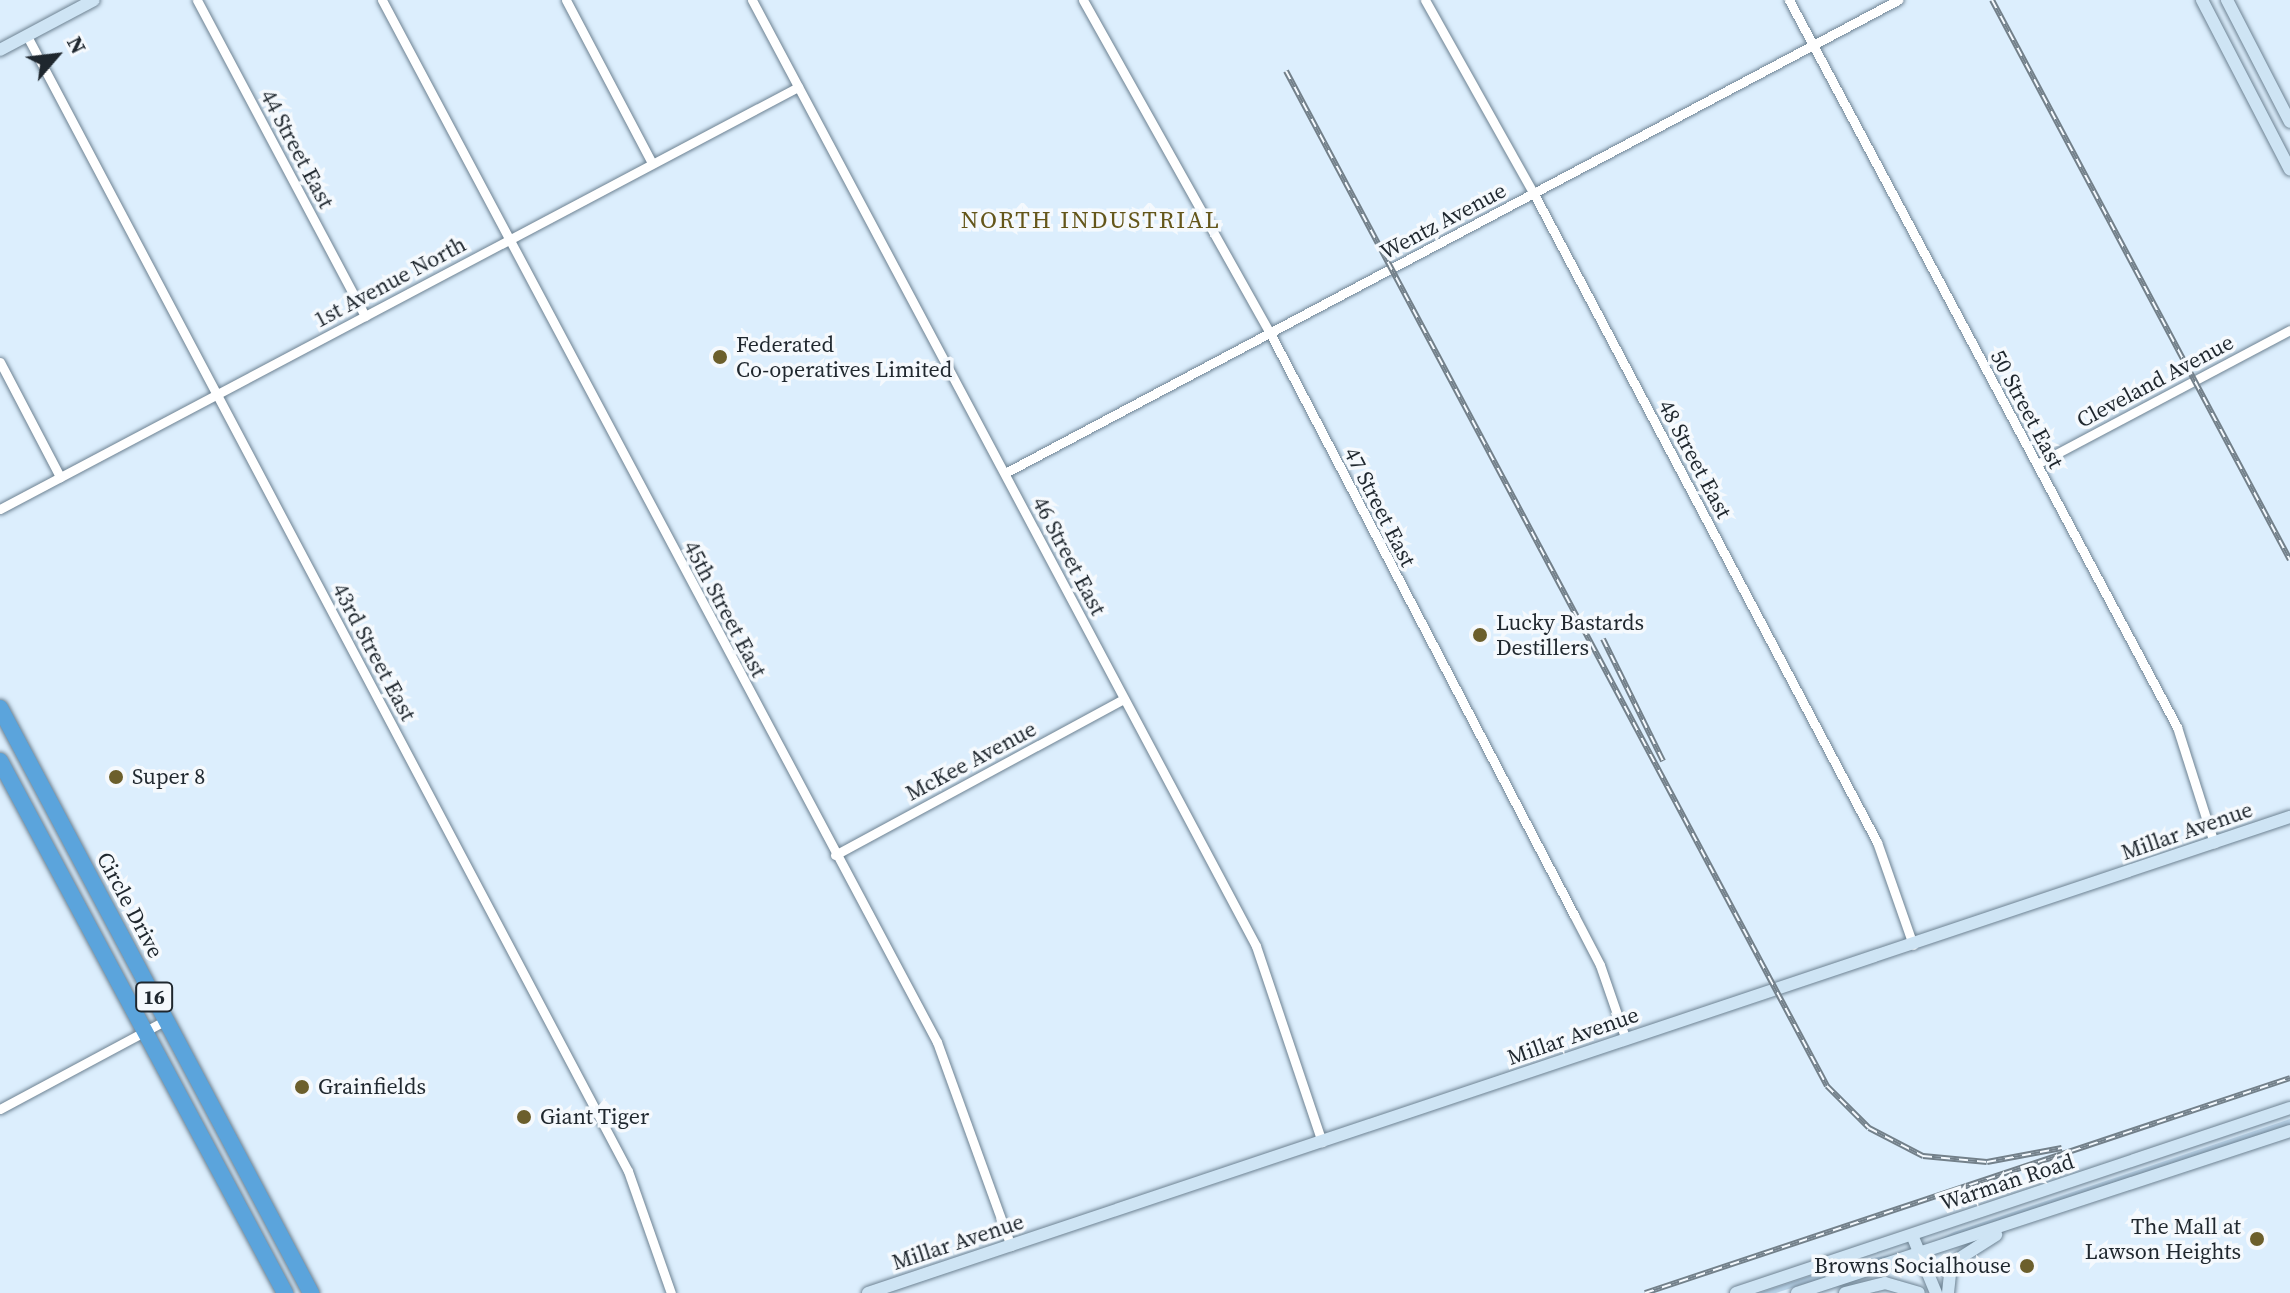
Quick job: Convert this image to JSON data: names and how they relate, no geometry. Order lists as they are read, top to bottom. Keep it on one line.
{"streets":{"highway":["Circle Drive","16"],"street":["44 Street East","Wentz Avenue","1st Avenue North","Cleveland Avenue","50 Street East","48 Street East","47 Street East","46 Street East","45th Street East","43rd Street East","McKee Avenue","Millar Avenue","Warman Road"]},"crossings":[["44 Street East","1st Avenue North"],["Wentz Avenue","50 Street East"],["Wentz Avenue","48 Street East"],["Wentz Avenue","47 Street East"],["Wentz Avenue","46 Street East"],["1st Avenue North","46 Street East"],["1st Avenue North","45th Street East"],["1st Avenue North","43rd Street East"],["Cleveland Avenue","50 Street East"],["50 Street East","Millar Avenue"],["48 Street East","Millar Avenue"],["47 Street East","Millar Avenue"],["46 Street East","McKee Avenue"],["46 Street East","Millar Avenue"],["45th Street East","McKee Avenue"],["45th Street East","Millar Avenue"]],"districts":["NORTH INDUSTRIAL"],"places":["Federated Co-operatives Limited","Lucky Bastards Destillers","Super 8","Grainfields","Giant Tiger","The Mall at Lawson Heights","Browns Socialhouse"],"north":"top right"}
